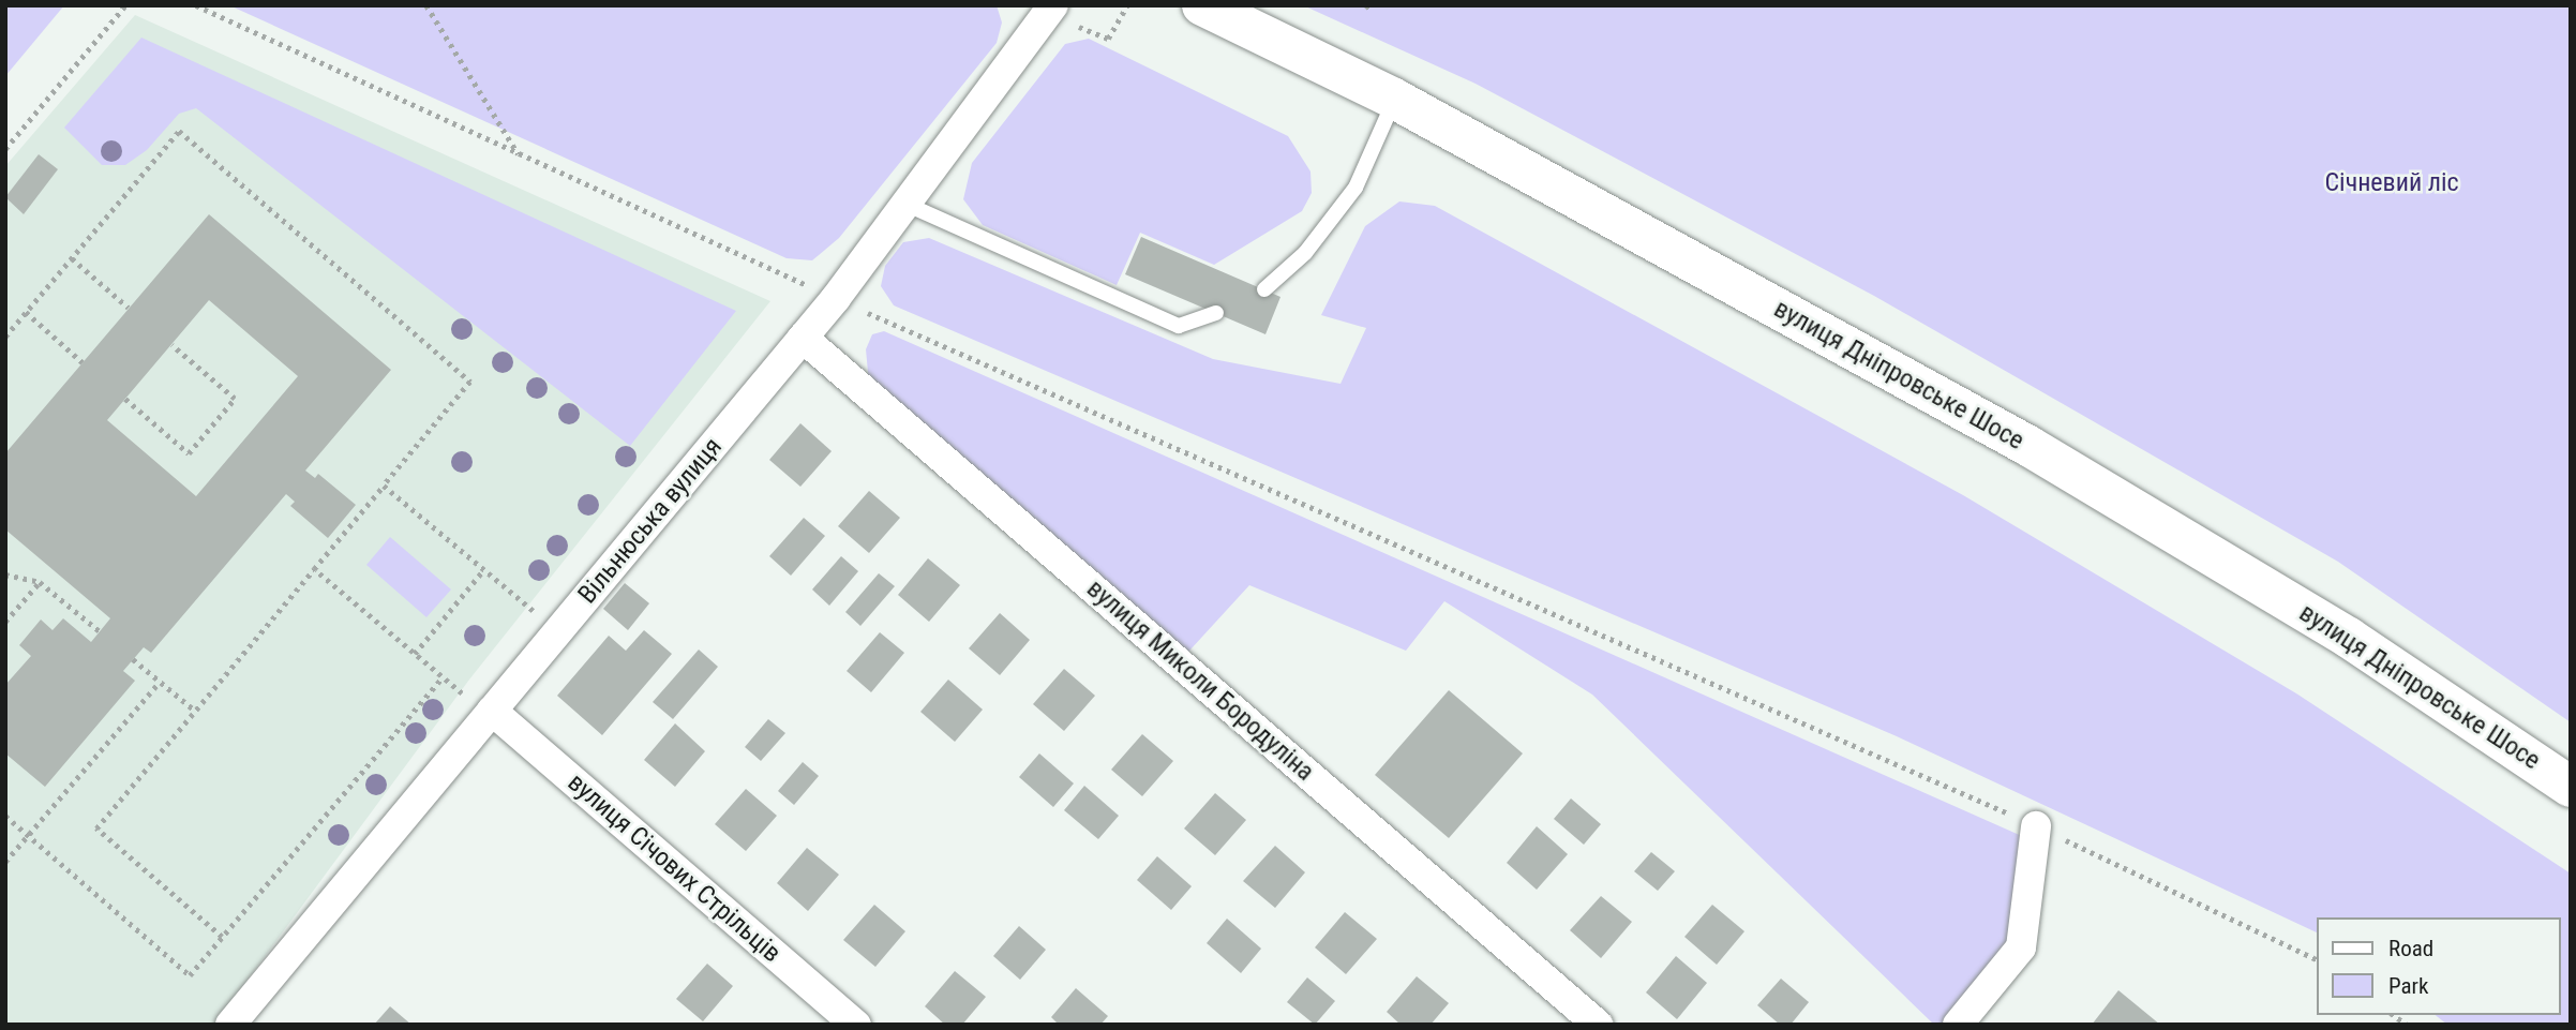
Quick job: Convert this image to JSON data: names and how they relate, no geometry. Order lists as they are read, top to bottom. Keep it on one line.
{"streets":{"main road":["вулиця Дніпровське Шосе"],"street":["Вільнюська вулиця","вулиця Миколи Бородуліна","вулиця Січових Стрільців"]},"crossings":[["Вільнюська вулиця","вулиця Миколи Бородуліна"],["Вільнюська вулиця","вулиця Січових Стрільців"]],"parks":["Січневий ліс"],"legend":["Road","Park"]}
